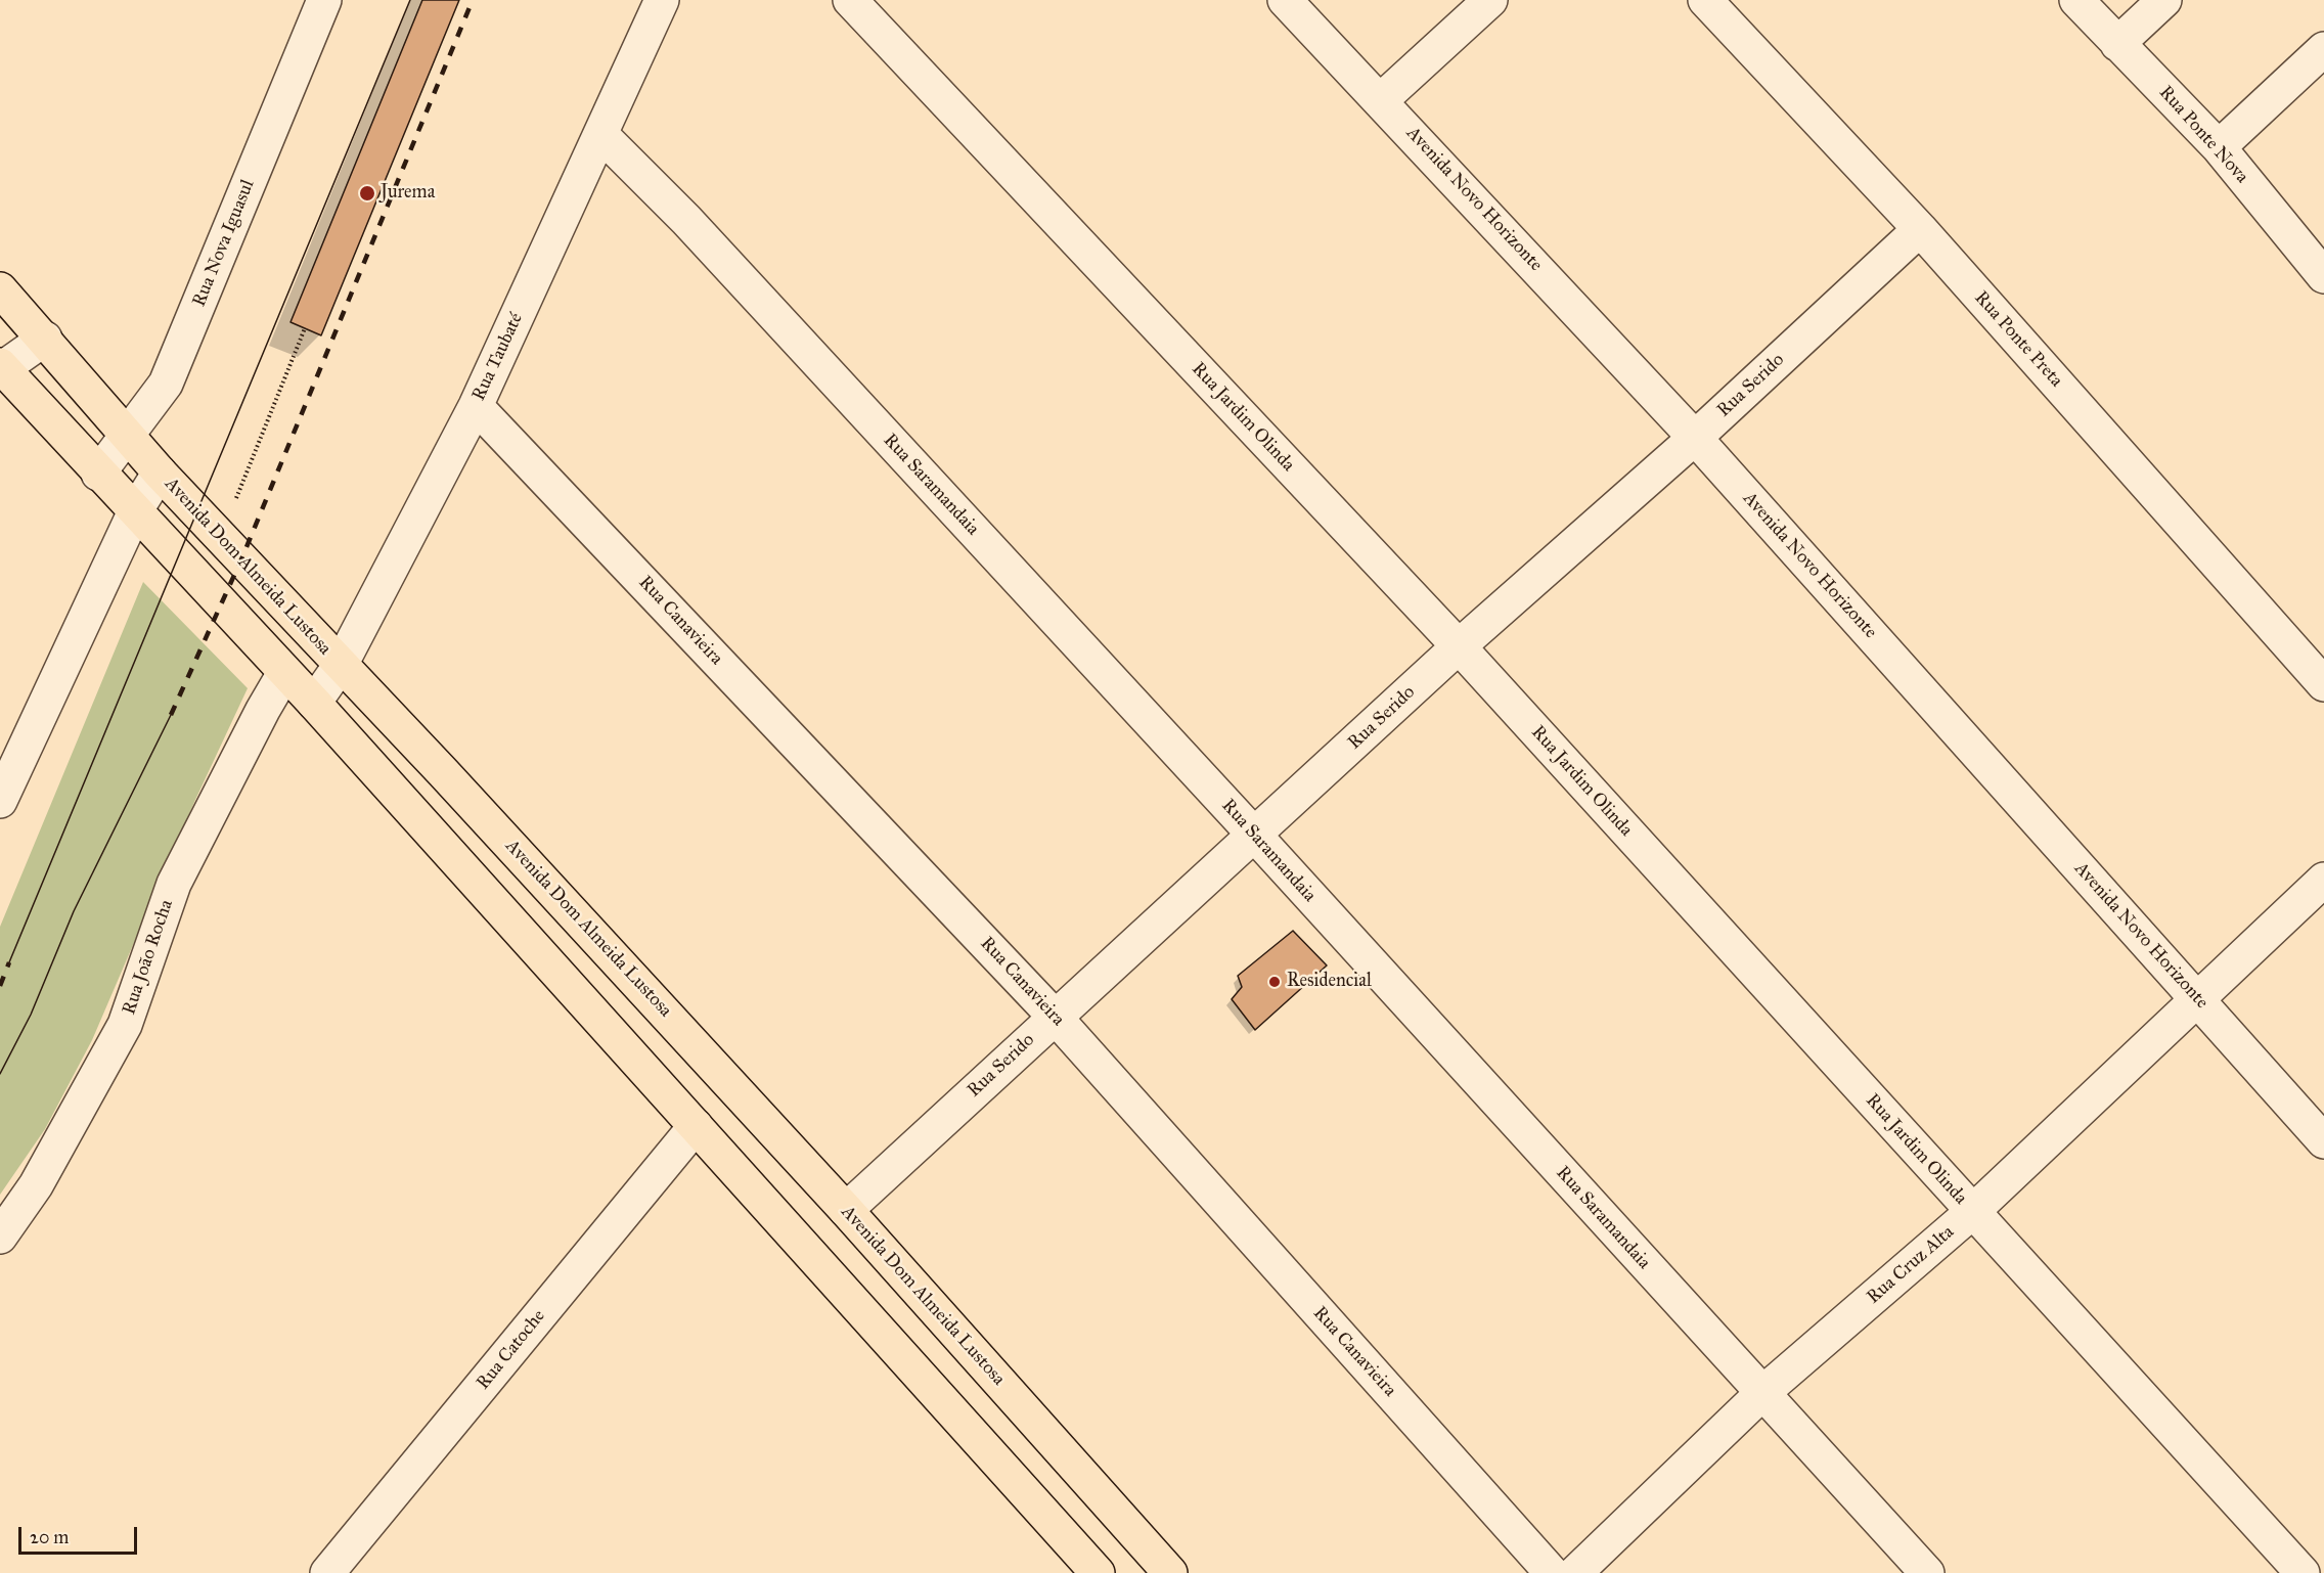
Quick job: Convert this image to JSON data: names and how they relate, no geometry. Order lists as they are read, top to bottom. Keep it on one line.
{"streets":{"main road":["Avenida Dom Almeida Lustosa"],"street":["Rua Ponte Nova","Avenida Novo Horizonte","Rua Nova Iguasul","Rua Ponte Preta","Rua Taubaté","Rua Serido","Rua Jardim Olinda","Rua Saramandaia","Rua Canavieira","Rua João Rocha","Rua Cruz Alta","Rua Catoche"]},"crossings":[["Avenida Novo Horizonte","Rua Serido"],["Avenida Novo Horizonte","Rua Cruz Alta"],["Rua Nova Iguasul","Avenida Dom Almeida Lustosa"],["Rua Ponte Preta","Rua Serido"],["Rua Taubaté","Rua Saramandaia"],["Rua Taubaté","Avenida Dom Almeida Lustosa"],["Rua Taubaté","Rua Canavieira"],["Rua Serido","Rua Jardim Olinda"],["Rua Serido","Rua Saramandaia"],["Rua Serido","Avenida Dom Almeida Lustosa"],["Rua Serido","Rua Canavieira"],["Rua Jardim Olinda","Rua Cruz Alta"],["Rua Saramandaia","Rua Cruz Alta"]],"places":["Jurema","Residencial"],"scale_bar":"20 m"}
